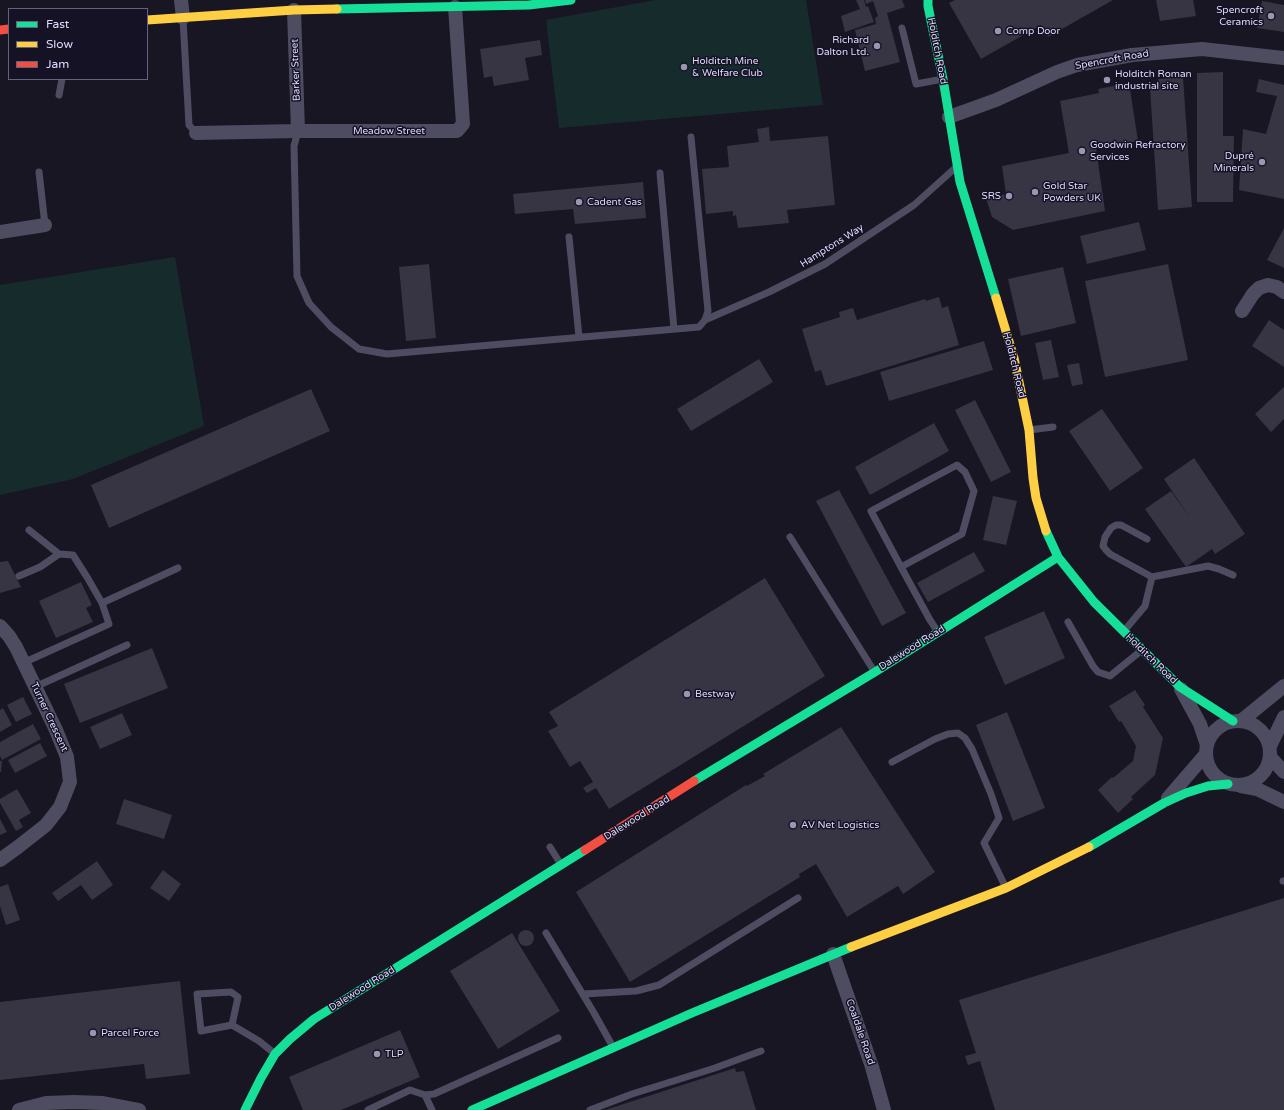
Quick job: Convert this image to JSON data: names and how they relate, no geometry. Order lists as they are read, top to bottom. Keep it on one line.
{"streets":{"street":["Holditch Road","Spencroft Road","Barker Street","Meadow Street","Dalewood Road","Turner Crescent","Coaldale Road"],"lane":["Hamptons Way"]},"crossings":[["Holditch Road","Spencroft Road"],["Holditch Road","Hamptons Way"],["Holditch Road","Dalewood Road"],["Barker Street","Meadow Street"],["Barker Street","Hamptons Way"],["Meadow Street","Hamptons Way"]],"places":["Spencroft Ceramics","Comp Door","Richard Dalton Ltd.","Holditch Mine & Welfare Club","Holditch Roman industrial site","Goodwin Refractory Services","Dupré Minerals","Gold Star Powders UK","SRS","Cadent Gas","Bestway","AV Net Logistics","Parcel Force","TLP"],"legend":["Fast","Slow","Jam"]}
